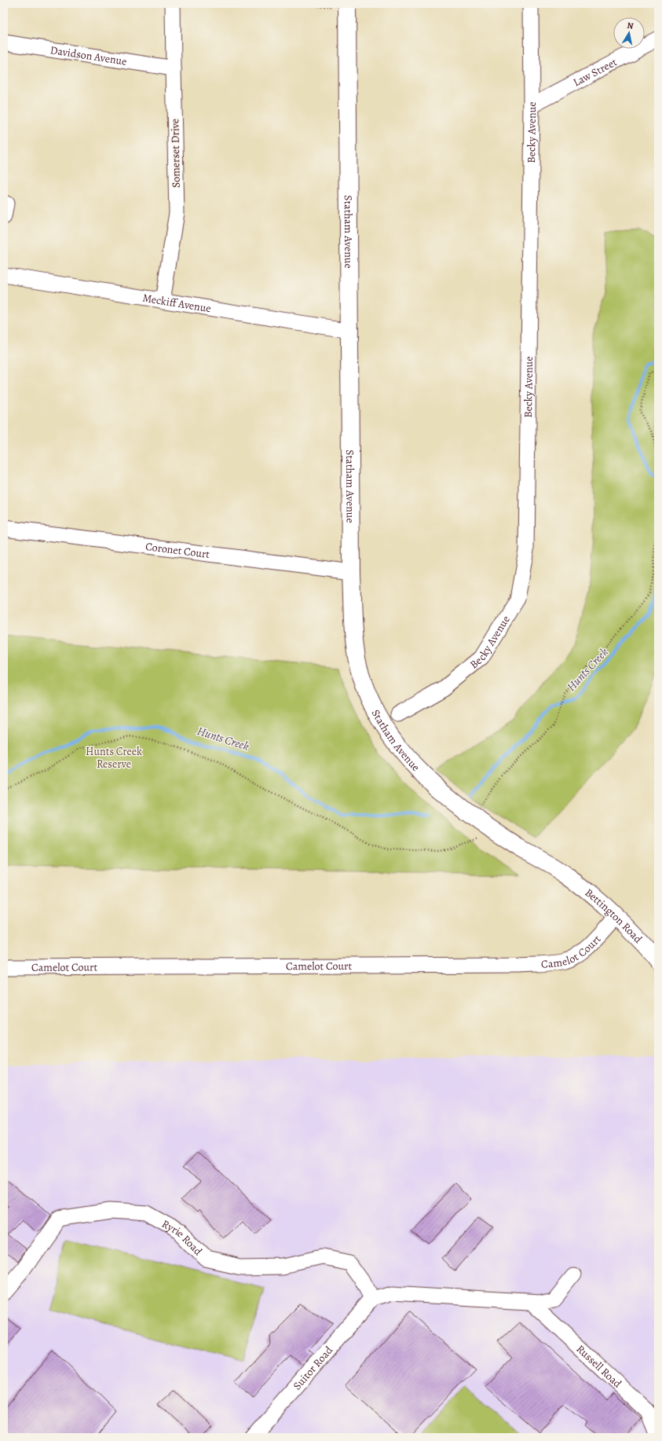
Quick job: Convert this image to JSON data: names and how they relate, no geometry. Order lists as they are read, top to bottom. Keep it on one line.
{"streets":{"main road":["Statham Avenue","Bettington Road"],"street":["Davidson Avenue","Law Street","Becky Avenue","Somerset Drive","Meckiff Avenue","Coronet Court","Camelot Court","Ryrie Road","Russell Road","Suitor Road"]},"crossings":[["Davidson Avenue","Somerset Drive"],["Law Street","Becky Avenue"],["Somerset Drive","Meckiff Avenue"],["Statham Avenue","Meckiff Avenue"],["Statham Avenue","Coronet Court"],["Statham Avenue","Bettington Road"],["Bettington Road","Camelot Court"],["Ryrie Road","Suitor Road"]],"water":["Hunts Creek"],"parks":["Hunts Creek Reserve"],"north":"top"}
